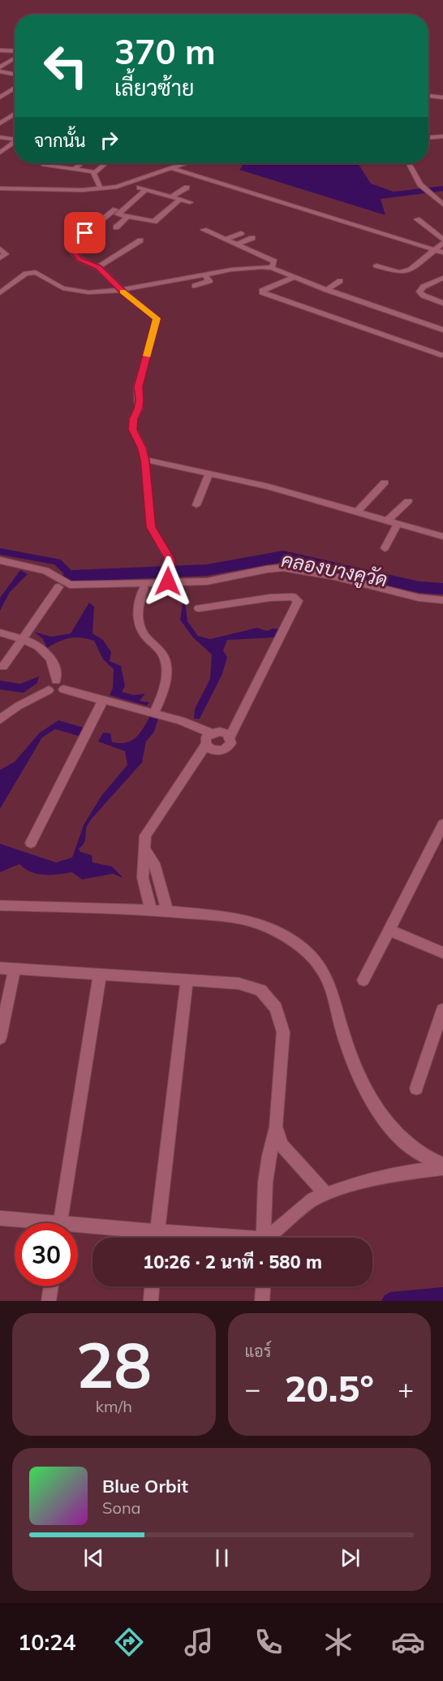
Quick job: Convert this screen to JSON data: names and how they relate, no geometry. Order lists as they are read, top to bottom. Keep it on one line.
{"water":["คลองบางคูวัด"],"page":{"turn":["370 m","เลี้ยวซ้าย"],"then":"จากนั้น","limit":"30","trip":"10:26 · 2 นาที · 580 m","tile":[["28","km/h"],"แอร์"],"heat":["−","20.5°","+"],"song":["Blue Orbit","Sona"],"tabs":"10:24"}}
